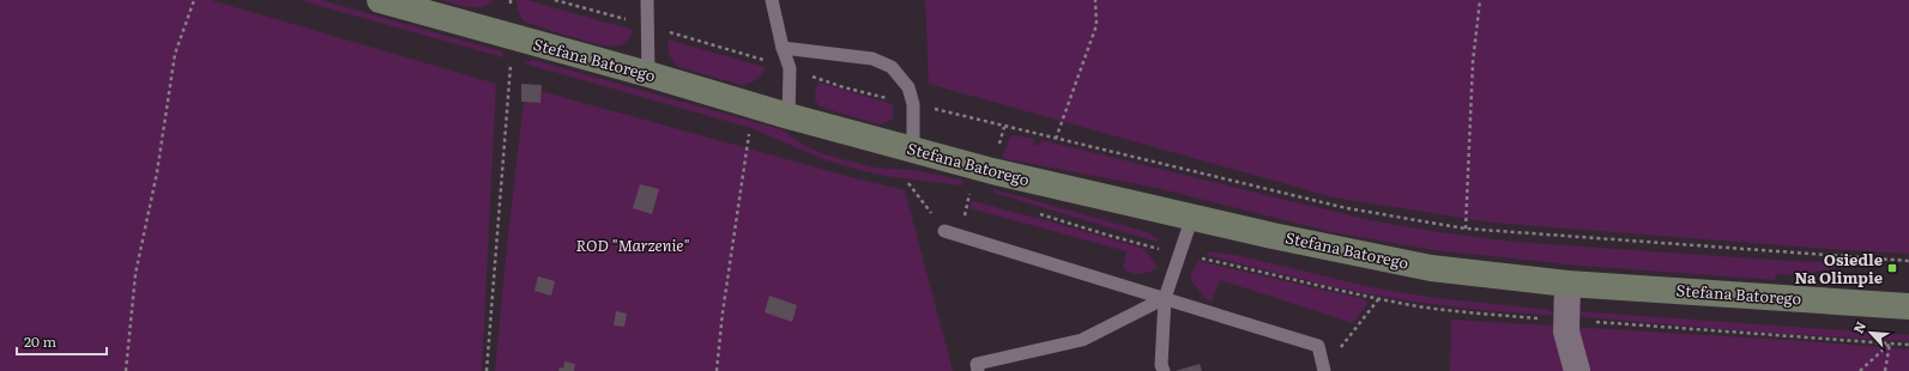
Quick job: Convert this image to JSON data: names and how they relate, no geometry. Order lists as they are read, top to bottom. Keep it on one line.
{"streets":{"main road":["Stefana Batorego"]},"parks":["ROD \"Marzenie\""],"places":{"transit":["Osiedle Na Olimpie"]},"scale_bar":"20 m","north":"top left"}
